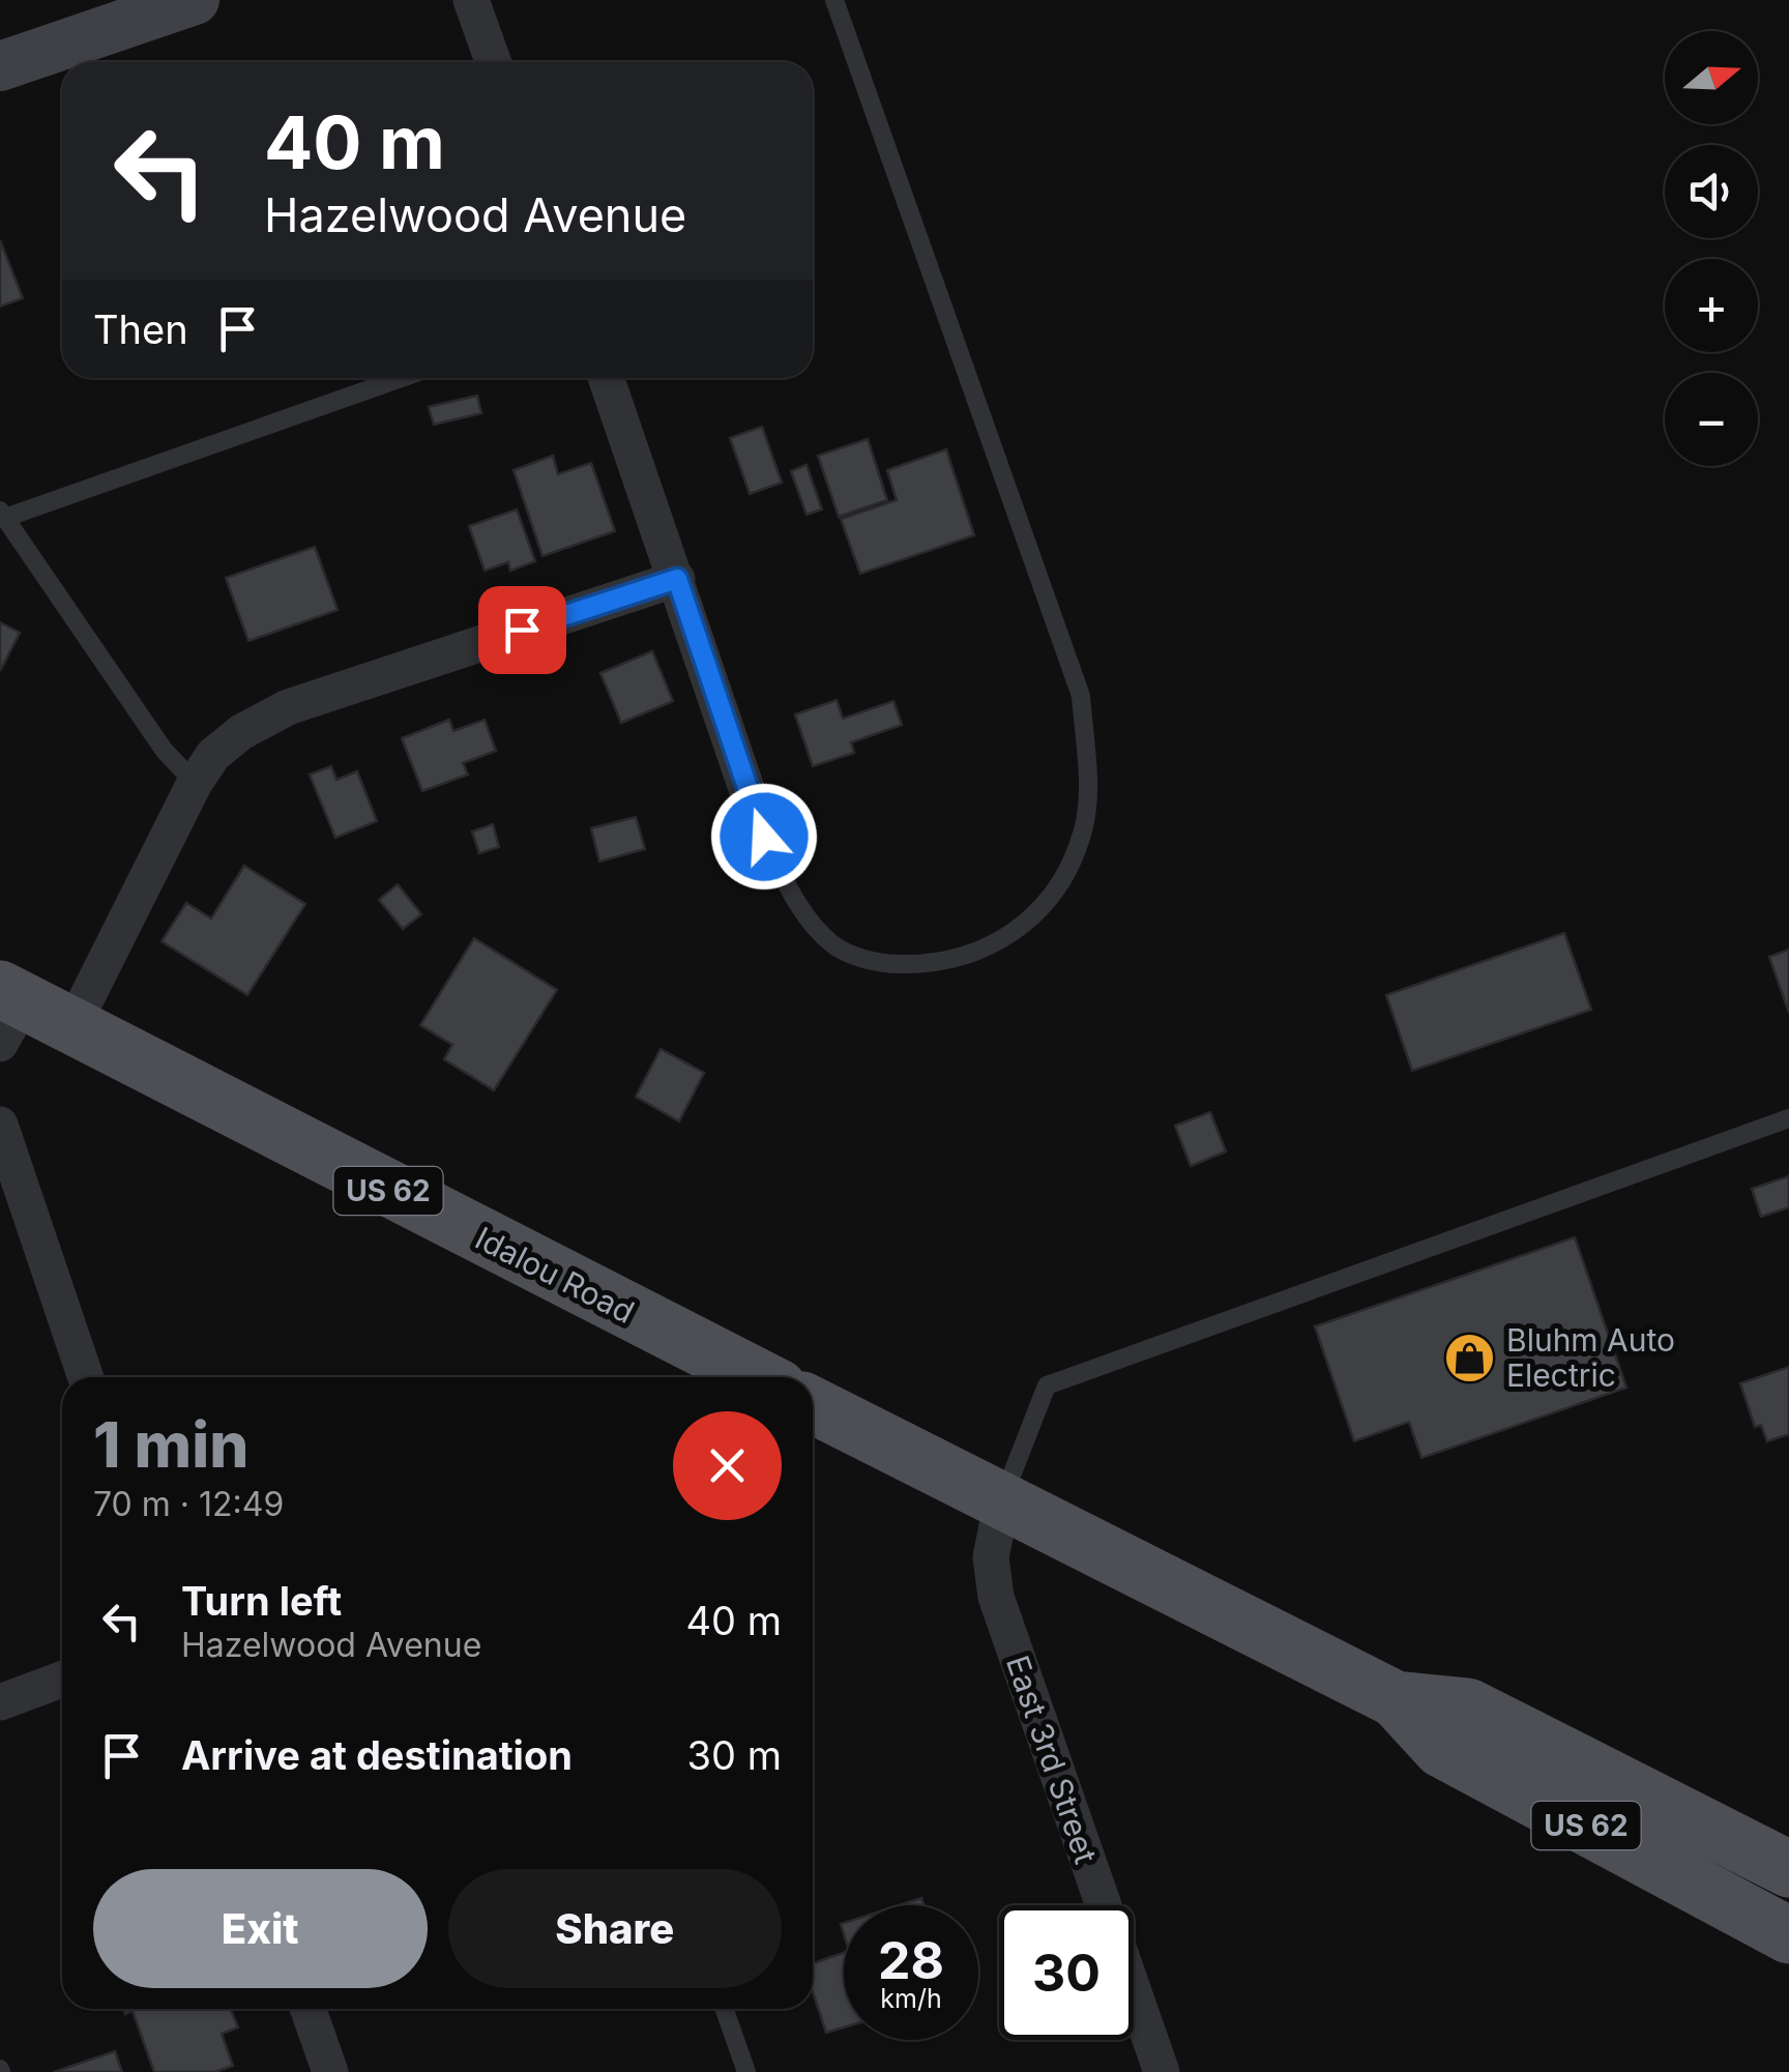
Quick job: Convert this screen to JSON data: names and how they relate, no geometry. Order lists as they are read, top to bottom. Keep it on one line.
{"streets":{"main road":["US 62","Idalou Road"],"street":["East 3rd Street"]},"crossings":[["US 62","East 3rd Street"]],"places":{"shop":["Bluhm Auto Electric"]},"north":"right","page":{"map_buttons":["+","−"],"turn":["40 m","Hazelwood Avenue"],"then":"Then","heading":["1 min","70 m · 12:49"],"list":[{"name":"Turn left","note":"Hazelwood Avenue","value":"40 m"},{"name":"Arrive at destination","value":"30 m"}],"buttons":["Exit","Share"],"speed":"28 km/h","limit":"30"}}
